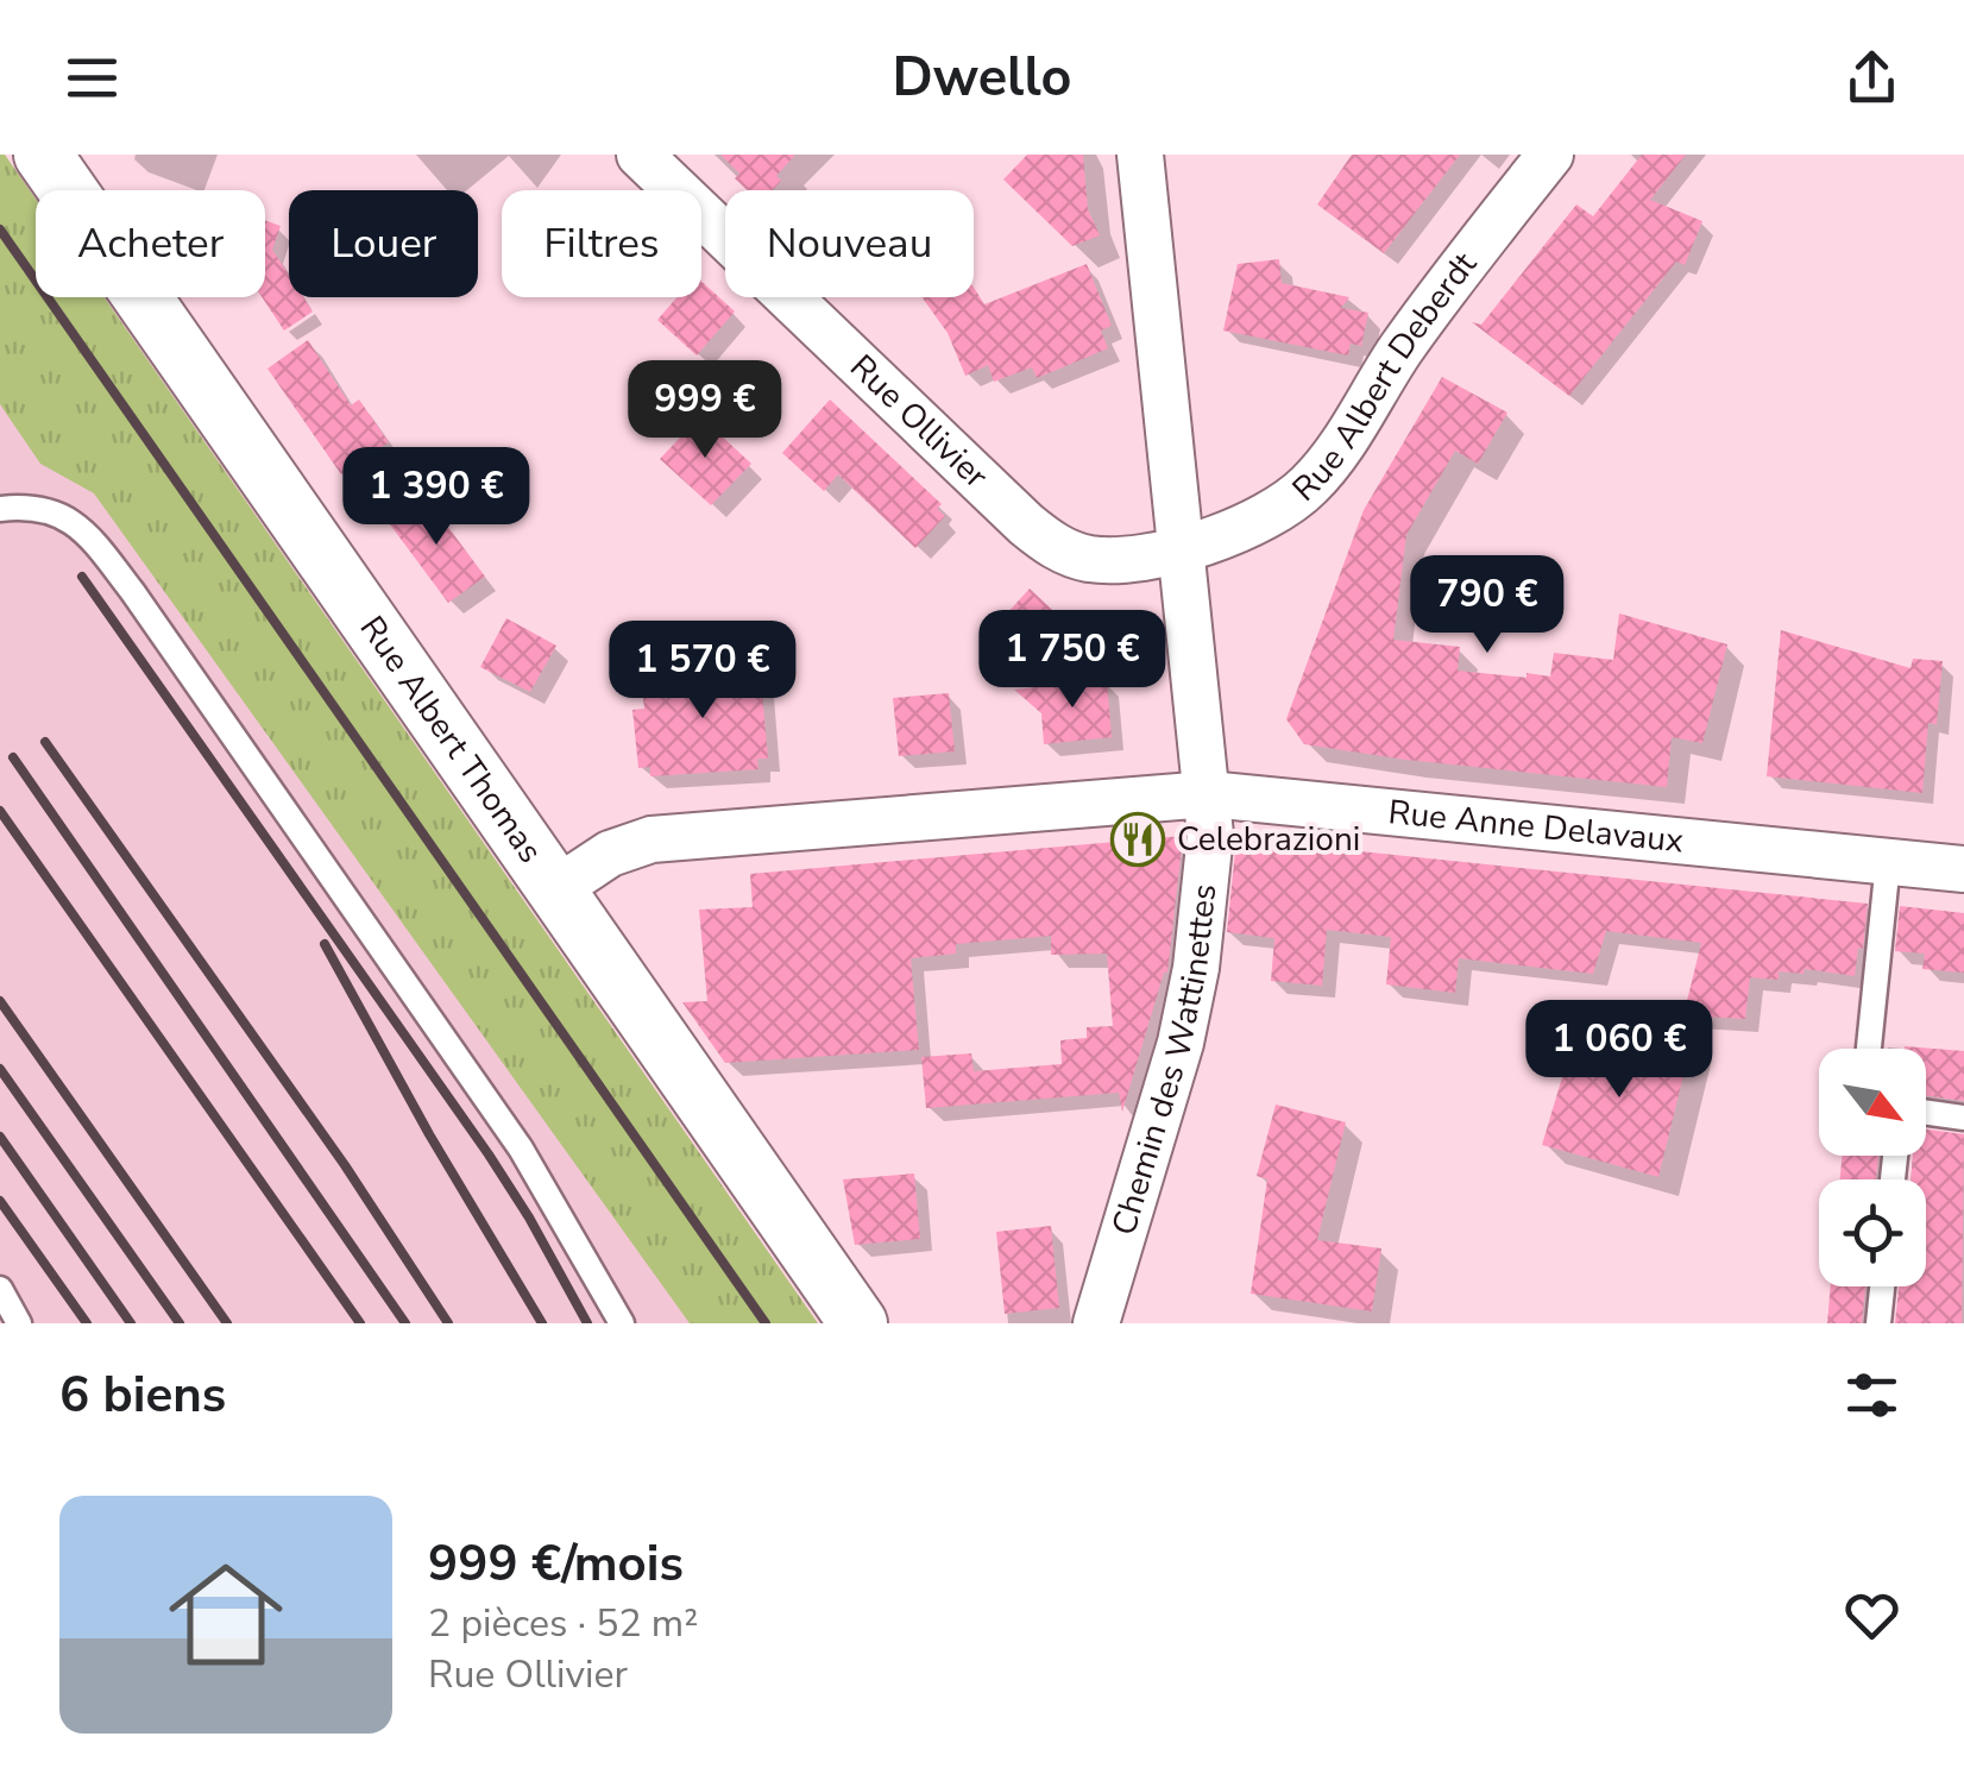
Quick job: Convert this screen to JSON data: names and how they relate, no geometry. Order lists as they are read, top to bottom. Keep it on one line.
{"streets":{"street":["Rue Albert Deberdt","Rue Ollivier","Rue Albert Thomas","Rue Anne Delavaux","Chemin des Wattinettes"]},"crossings":[["Rue Albert Deberdt","Rue Ollivier"],["Rue Albert Deberdt","Chemin des Wattinettes"],["Rue Ollivier","Chemin des Wattinettes"],["Rue Albert Thomas","Rue Anne Delavaux"],["Rue Anne Delavaux","Chemin des Wattinettes"]],"places":{"restaurant":["Celebrazioni"]},"north":"bottom right","page":{"header":"Dwello","chip":["Acheter","Louer","Filtres","Nouveau"],"price":["999 €","1 390 €","790 €","1 750 €","1 570 €","1 060 €"],"heading":"6 biens","list":[{"name":"999 €/mois","note":"2 pièces · 52 m² · Rue Ollivier"}]}}
